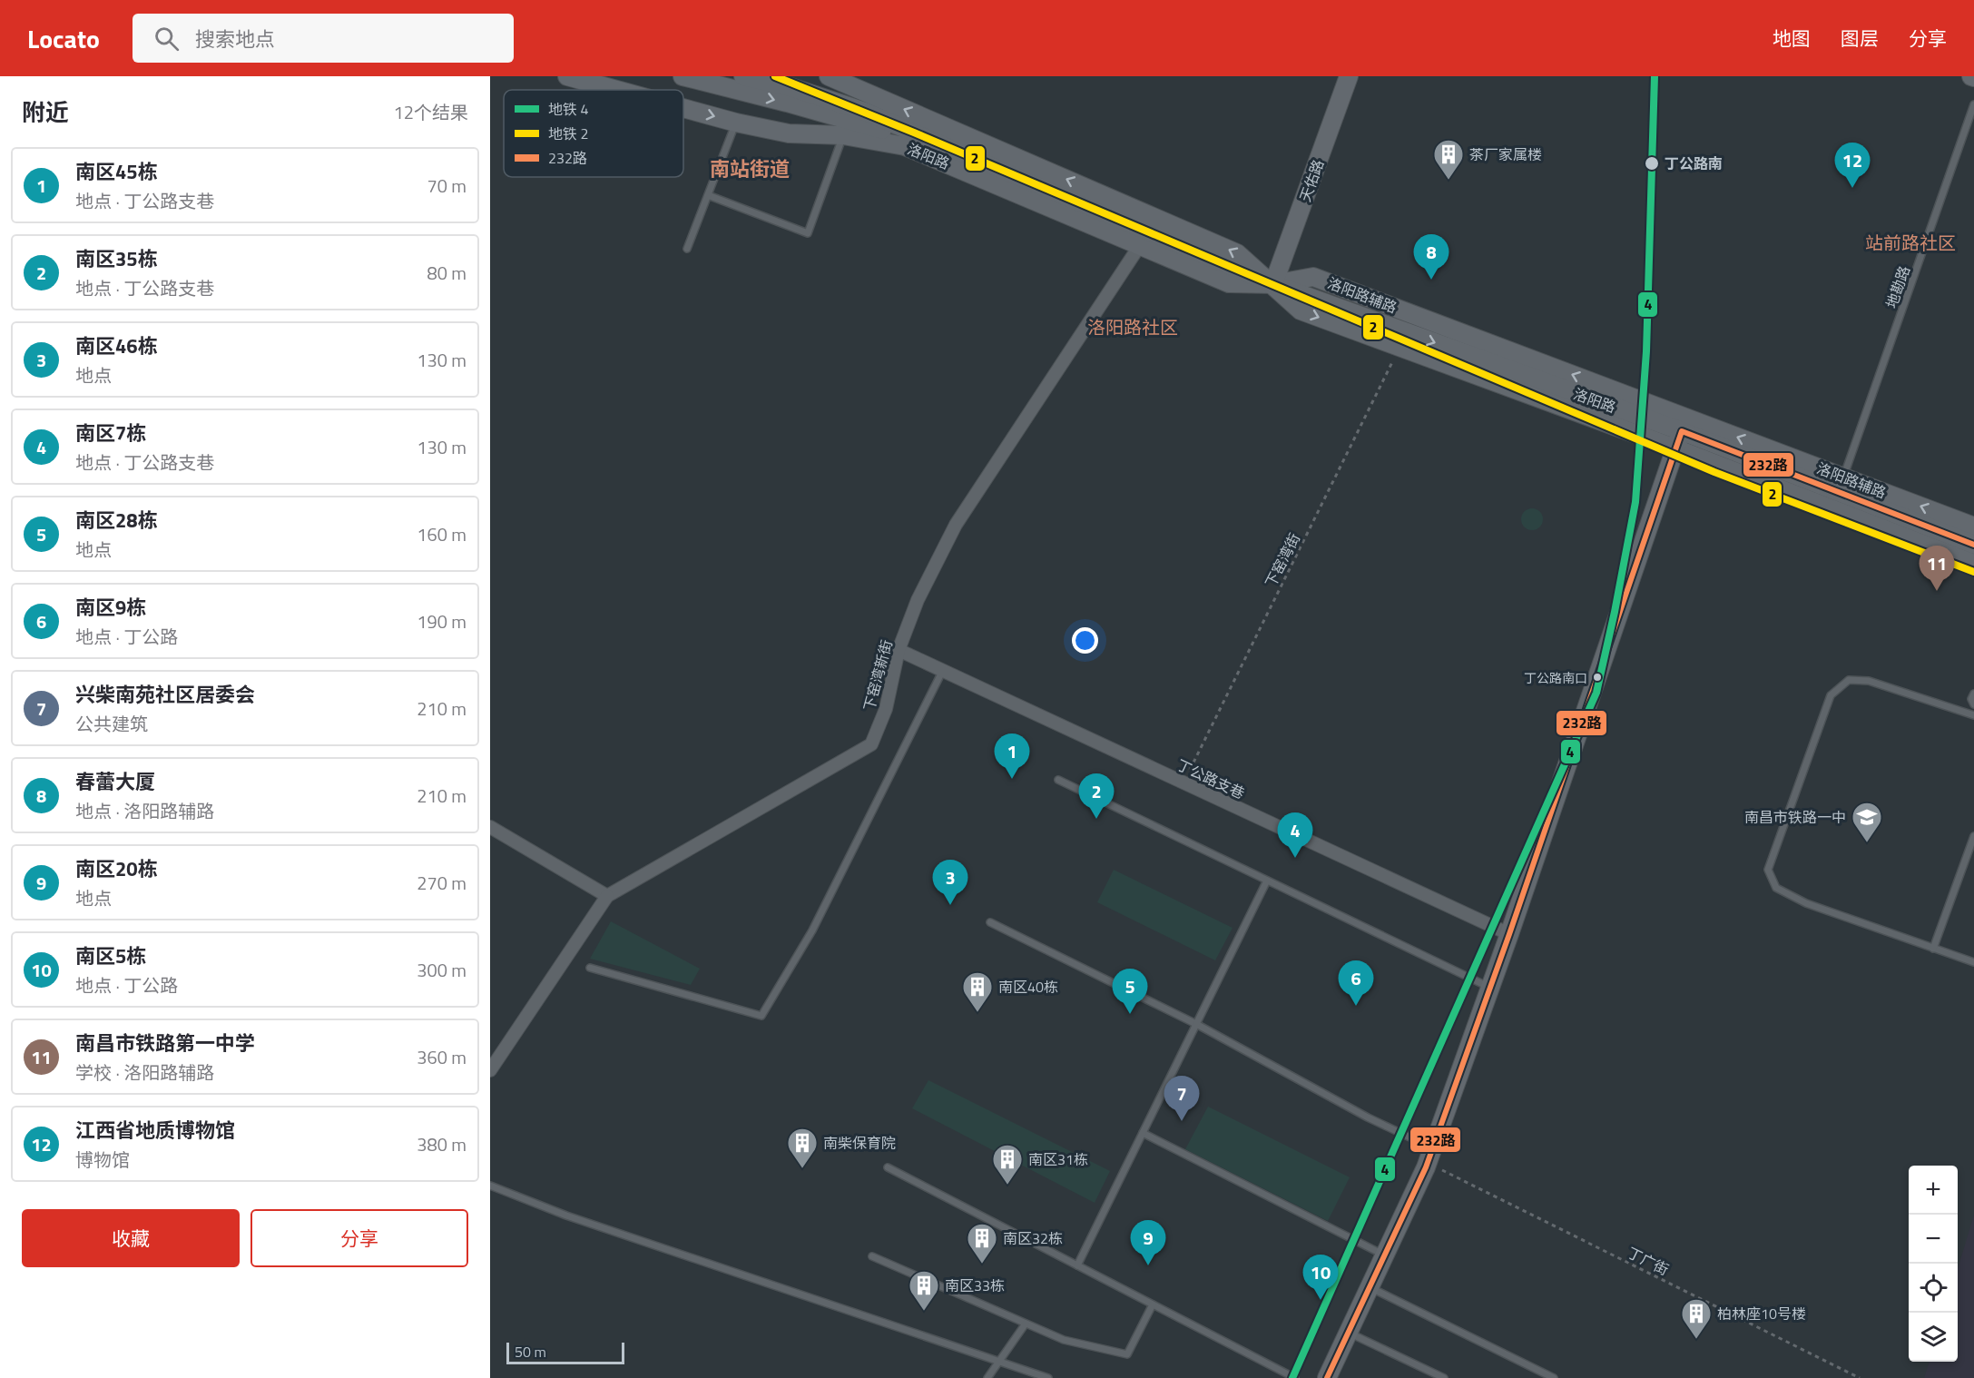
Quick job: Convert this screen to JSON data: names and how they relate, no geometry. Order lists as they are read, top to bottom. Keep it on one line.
{"streets":{"street":["洛阳路","天佑路","洛阳路辅路","下窑湾新街","丁公路支巷"],"lane":["地勘路"],"path":["下窑湾街","丁广街"]},"crossings":[["洛阳路","天佑路"],["洛阳路","洛阳路辅路"],["洛阳路","下窑湾新街"],["天佑路","洛阳路辅路"],["地勘路","洛阳路辅路"],["下窑湾街","丁公路支巷"],["下窑湾新街","丁公路支巷"]],"districts":["南站街道","站前路社区","洛阳路社区"],"places":{"other":["丁公路南","丁公路南口"],"building":["茶厂家属楼","南区40栋","南柴保育院","南区31栋","南区32栋","南区33栋","柏林座10号楼"],"school or university":["南昌市铁路一中"]},"lines":["metro line 4","metro line 2","transit line 232路"],"legend":["地铁 4","地铁 2","232路"],"scale_bar":"50 m","page":{"header":"Locato","search":"搜索地点","nav":["地图","图层","分享"],"heading":["附近","12个结果"],"pins":["12","8","11","1","2","4","3","6","5","7","9","10"],"list":[{"mark":"1","name":"南区45栋","note":"地点 · 丁公路支巷","value":"70 m"},{"mark":"2","name":"南区35栋","note":"地点 · 丁公路支巷","value":"80 m"},{"mark":"3","name":"南区46栋","note":"地点","value":"130 m"},{"mark":"4","name":"南区7栋","note":"地点 · 丁公路支巷","value":"130 m"},{"mark":"5","name":"南区28栋","note":"地点","value":"160 m"},{"mark":"6","name":"南区9栋","note":"地点 · 丁公路","value":"190 m"},{"mark":"7","name":"兴柴南苑社区居委会","note":"公共建筑","value":"210 m"},{"mark":"8","name":"春蕾大厦","note":"地点 · 洛阳路辅路","value":"210 m"},{"mark":"9","name":"南区20栋","note":"地点","value":"270 m"},{"mark":"10","name":"南区5栋","note":"地点 · 丁公路","value":"300 m"},{"mark":"11","name":"南昌市铁路第一中学","note":"学校 · 洛阳路辅路","value":"360 m"},{"mark":"12","name":"江西省地质博物馆","note":"博物馆","value":"380 m"}],"map_buttons":["+","−"],"buttons":["收藏","分享"],"scale":"50 m"}}
